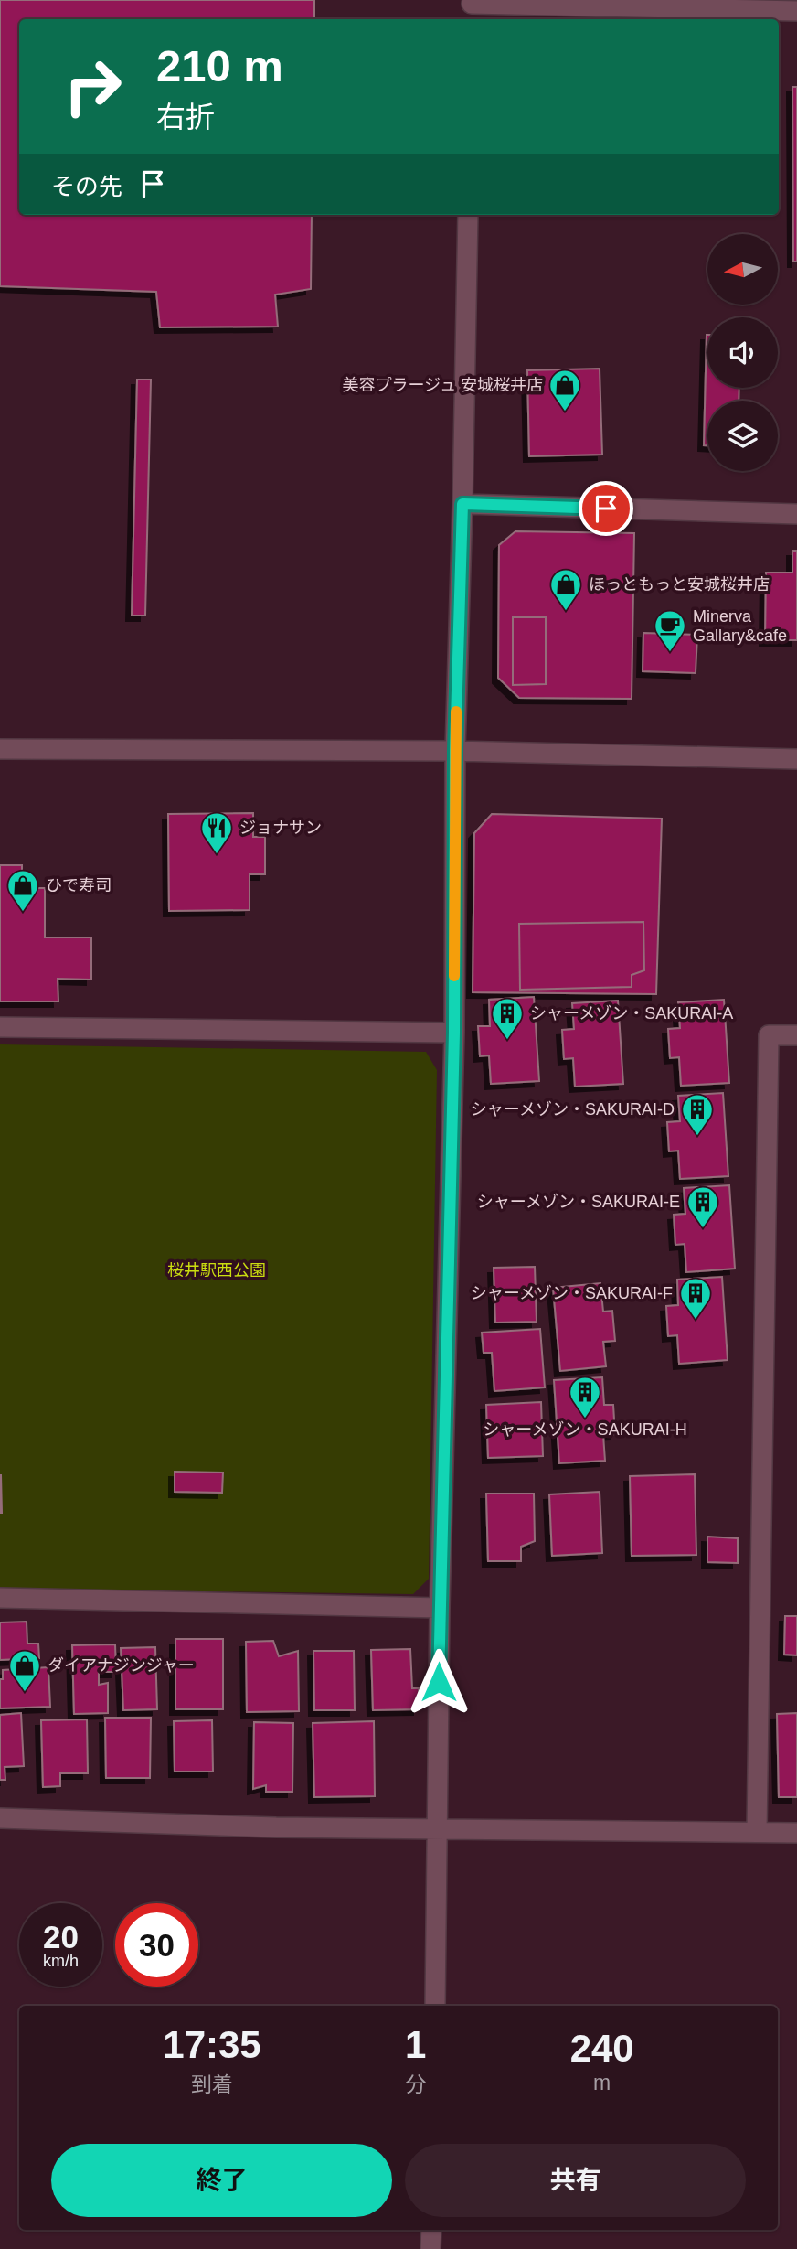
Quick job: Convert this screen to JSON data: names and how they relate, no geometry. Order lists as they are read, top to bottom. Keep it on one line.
{"parks":["桜井駅西公園"],"places":{"shop":["美容プラージュ 安城桜井店","ほっともっと安城桜井店","ひで寿司","ダイアナジンジャー"],"cafe":["Minerva Gallary&cafe"],"restaurant":["ジョナサン"],"building":["シャーメゾン・SAKURAI-A","シャーメゾン・SAKURAI-D","シャーメゾン・SAKURAI-E","シャーメゾン・SAKURAI-F","シャーメゾン・SAKURAI-H"]},"north":"left","page":{"turn":["210 m","右折"],"then":"その先","speed":"20 km/h","limit":"30","eta":["17:35","到着","1","分","240","m"],"buttons":["終了","共有"]}}
